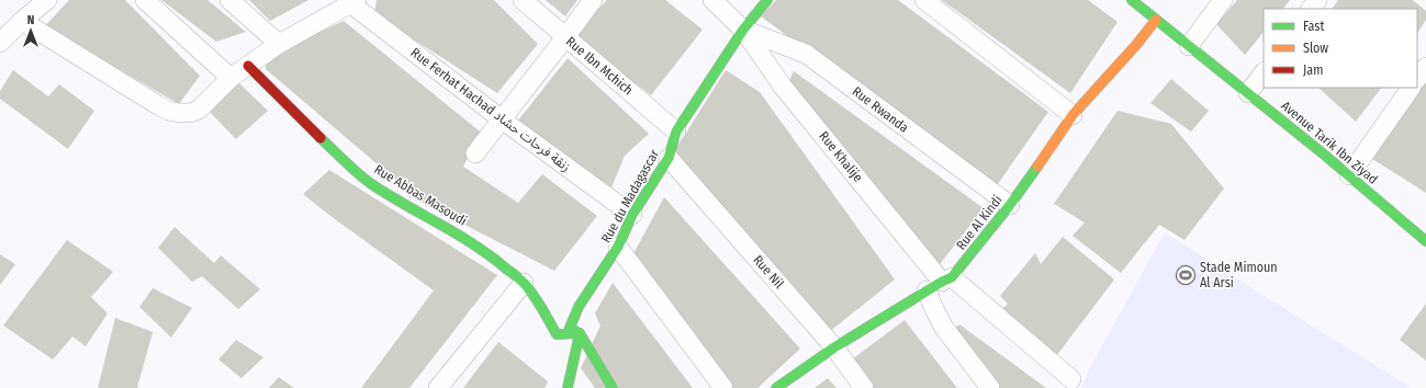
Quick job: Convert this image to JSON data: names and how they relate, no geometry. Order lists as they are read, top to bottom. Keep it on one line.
{"streets":{"street":["Rue Ibn Mchich","Rue Ferhat Hachad زنقة فرحات حشاد","Rue Rwanda","Avenue Tarik Ibn Ziyad","Rue Khalije","Rue Abbas Masoudi","Rue du Madagascar","Rue Al Kindi","Rue Nil"]},"crossings":[["Rue Ibn Mchich","Rue du Madagascar"],["Rue Ferhat Hachad زنقة فرحات حشاد","Rue du Madagascar"],["Rue Rwanda","Rue Khalije"],["Rue Rwanda","Rue du Madagascar"],["Rue Rwanda","Rue Al Kindi"],["Avenue Tarik Ibn Ziyad","Rue Al Kindi"],["Rue Khalije","Rue du Madagascar"],["Rue Khalije","Rue Al Kindi"],["Rue Abbas Masoudi","Rue du Madagascar"],["Rue du Madagascar","Rue Nil"],["Rue Al Kindi","Rue Nil"]],"places":{"sports":["Stade Mimoun Al Arsi"]},"legend":["Fast","Slow","Jam"],"north":"top"}
